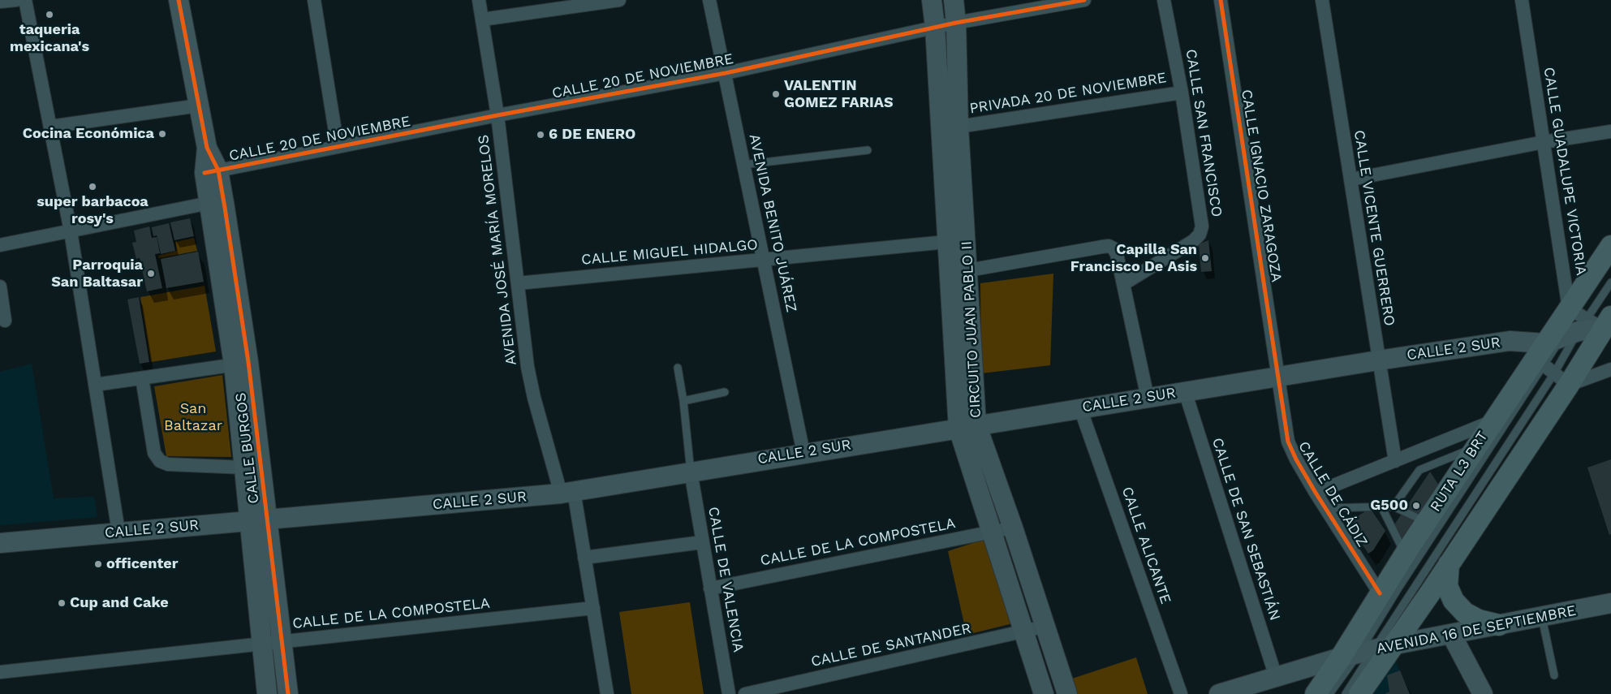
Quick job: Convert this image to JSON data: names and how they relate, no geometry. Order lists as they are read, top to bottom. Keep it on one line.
{"streets":{"main road":["CIRCUITO JUAN PABLO II","CALLE 2 SUR","CALLE BURGOS","AVENIDA 16 DE SEPTIEMBRE"],"street":["CALLE 20 DE NOVIEMBRE","PRIVADA 20 DE NOVIEMBRE","CALLE SAN FRANCISCO","CALLE GUADALUPE VICTORIA","CALLE IGNACIO ZARAGOZA","AVENIDA BENITO JUÁREZ","CALLE VICENTE GUERRERO","AVENIDA JOSÉ MARÍA MORELOS","CALLE MIGUEL HIDALGO","CALLE DE CÁDIZ","CALLE DE SAN SEBASTIÁN","CALLE DE LA COMPOSTELA","CALLE ALICANTE","CALLE DE VALENCIA","CALLE DE SANTANDER"],"lane":["RUTA L3 BRT"]},"crossings":[["CALLE 20 DE NOVIEMBRE","AVENIDA BENITO JUÁREZ"],["CALLE 20 DE NOVIEMBRE","AVENIDA JOSÉ MARÍA MORELOS"],["CALLE 20 DE NOVIEMBRE","CIRCUITO JUAN PABLO II"],["CALLE 20 DE NOVIEMBRE","CALLE BURGOS"],["PRIVADA 20 DE NOVIEMBRE","CALLE SAN FRANCISCO"],["PRIVADA 20 DE NOVIEMBRE","CIRCUITO JUAN PABLO II"],["CALLE GUADALUPE VICTORIA","CALLE 2 SUR"],["CALLE GUADALUPE VICTORIA","RUTA L3 BRT"],["CALLE IGNACIO ZARAGOZA","CALLE 2 SUR"],["CALLE IGNACIO ZARAGOZA","CALLE DE CÁDIZ"],["AVENIDA BENITO JUÁREZ","CALLE MIGUEL HIDALGO"],["AVENIDA BENITO JUÁREZ","CALLE 2 SUR"],["CALLE VICENTE GUERRERO","CALLE 2 SUR"],["AVENIDA JOSÉ MARÍA MORELOS","CALLE MIGUEL HIDALGO"],["AVENIDA JOSÉ MARÍA MORELOS","CALLE 2 SUR"],["AVENIDA JOSÉ MARÍA MORELOS","CALLE DE LA COMPOSTELA"],["CALLE MIGUEL HIDALGO","CIRCUITO JUAN PABLO II"],["CIRCUITO JUAN PABLO II","CALLE 2 SUR"],["CIRCUITO JUAN PABLO II","CALLE DE LA COMPOSTELA"],["CIRCUITO JUAN PABLO II","CALLE DE SANTANDER"],["CALLE 2 SUR","CALLE BURGOS"],["CALLE 2 SUR","RUTA L3 BRT"],["CALLE 2 SUR","CALLE DE CÁDIZ"],["CALLE 2 SUR","CALLE DE SAN SEBASTIÁN"],["CALLE 2 SUR","CALLE ALICANTE"],["CALLE 2 SUR","CALLE DE VALENCIA"],["CALLE BURGOS","CALLE DE LA COMPOSTELA"],["RUTA L3 BRT","AVENIDA 16 DE SEPTIEMBRE"],["CALLE DE SAN SEBASTIÁN","AVENIDA 16 DE SEPTIEMBRE"],["CALLE DE LA COMPOSTELA","CALLE DE VALENCIA"]],"parks":["San Baltazar"],"places":["taqueria mexicana's","VALENTIN GOMEZ FARIAS","Cocina Económica","6 DE ENERO","super barbacoa rosy's","Capilla San Francisco De Asis","Parroquia San Baltasar","G500","officenter","Cup and Cake"]}
